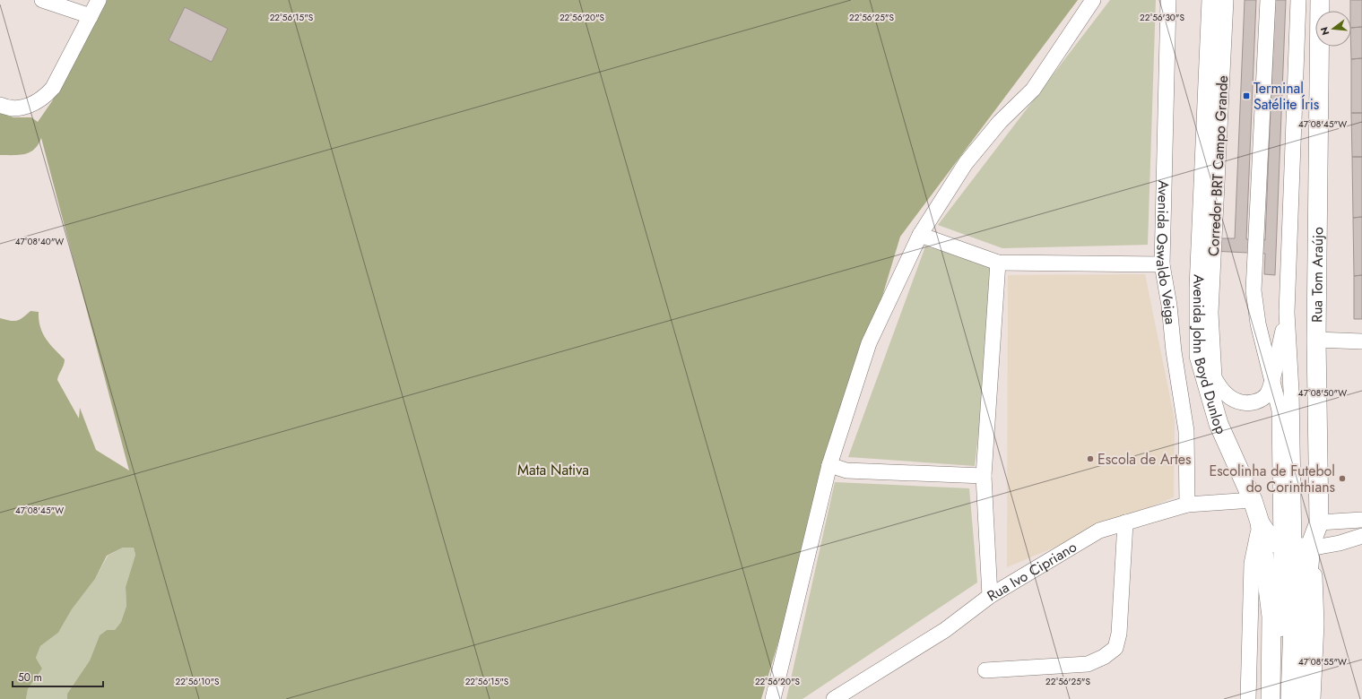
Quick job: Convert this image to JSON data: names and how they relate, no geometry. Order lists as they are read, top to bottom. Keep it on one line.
{"streets":{"main road":["Rua Tom Araújo","Avenida John Boyd Dunlop"],"street":["Corredor BRT Campo Grande","Avenida Oswaldo Veiga","Rua Ivo Cipriano"]},"crossings":[["Corredor BRT Campo Grande","Rua Tom Araújo"],["Avenida Oswaldo Veiga","Rua Ivo Cipriano"],["Avenida John Boyd Dunlop","Rua Ivo Cipriano"]],"parks":["Mata Nativa"],"places":{"transit":["Terminal Satélite Íris"],"other":["Escola de Artes","Escolinha de Futebol do Corinthians"]},"scale_bar":"50 m","north":"left","coordinates":["22°56'15\"S","22°56'20\"S","22°56'25\"S","22°56'30\"S","47°08'45\"W","47°08'40\"W","47°08'50\"W","47°08'55\"W","22°56'10\"S"]}
